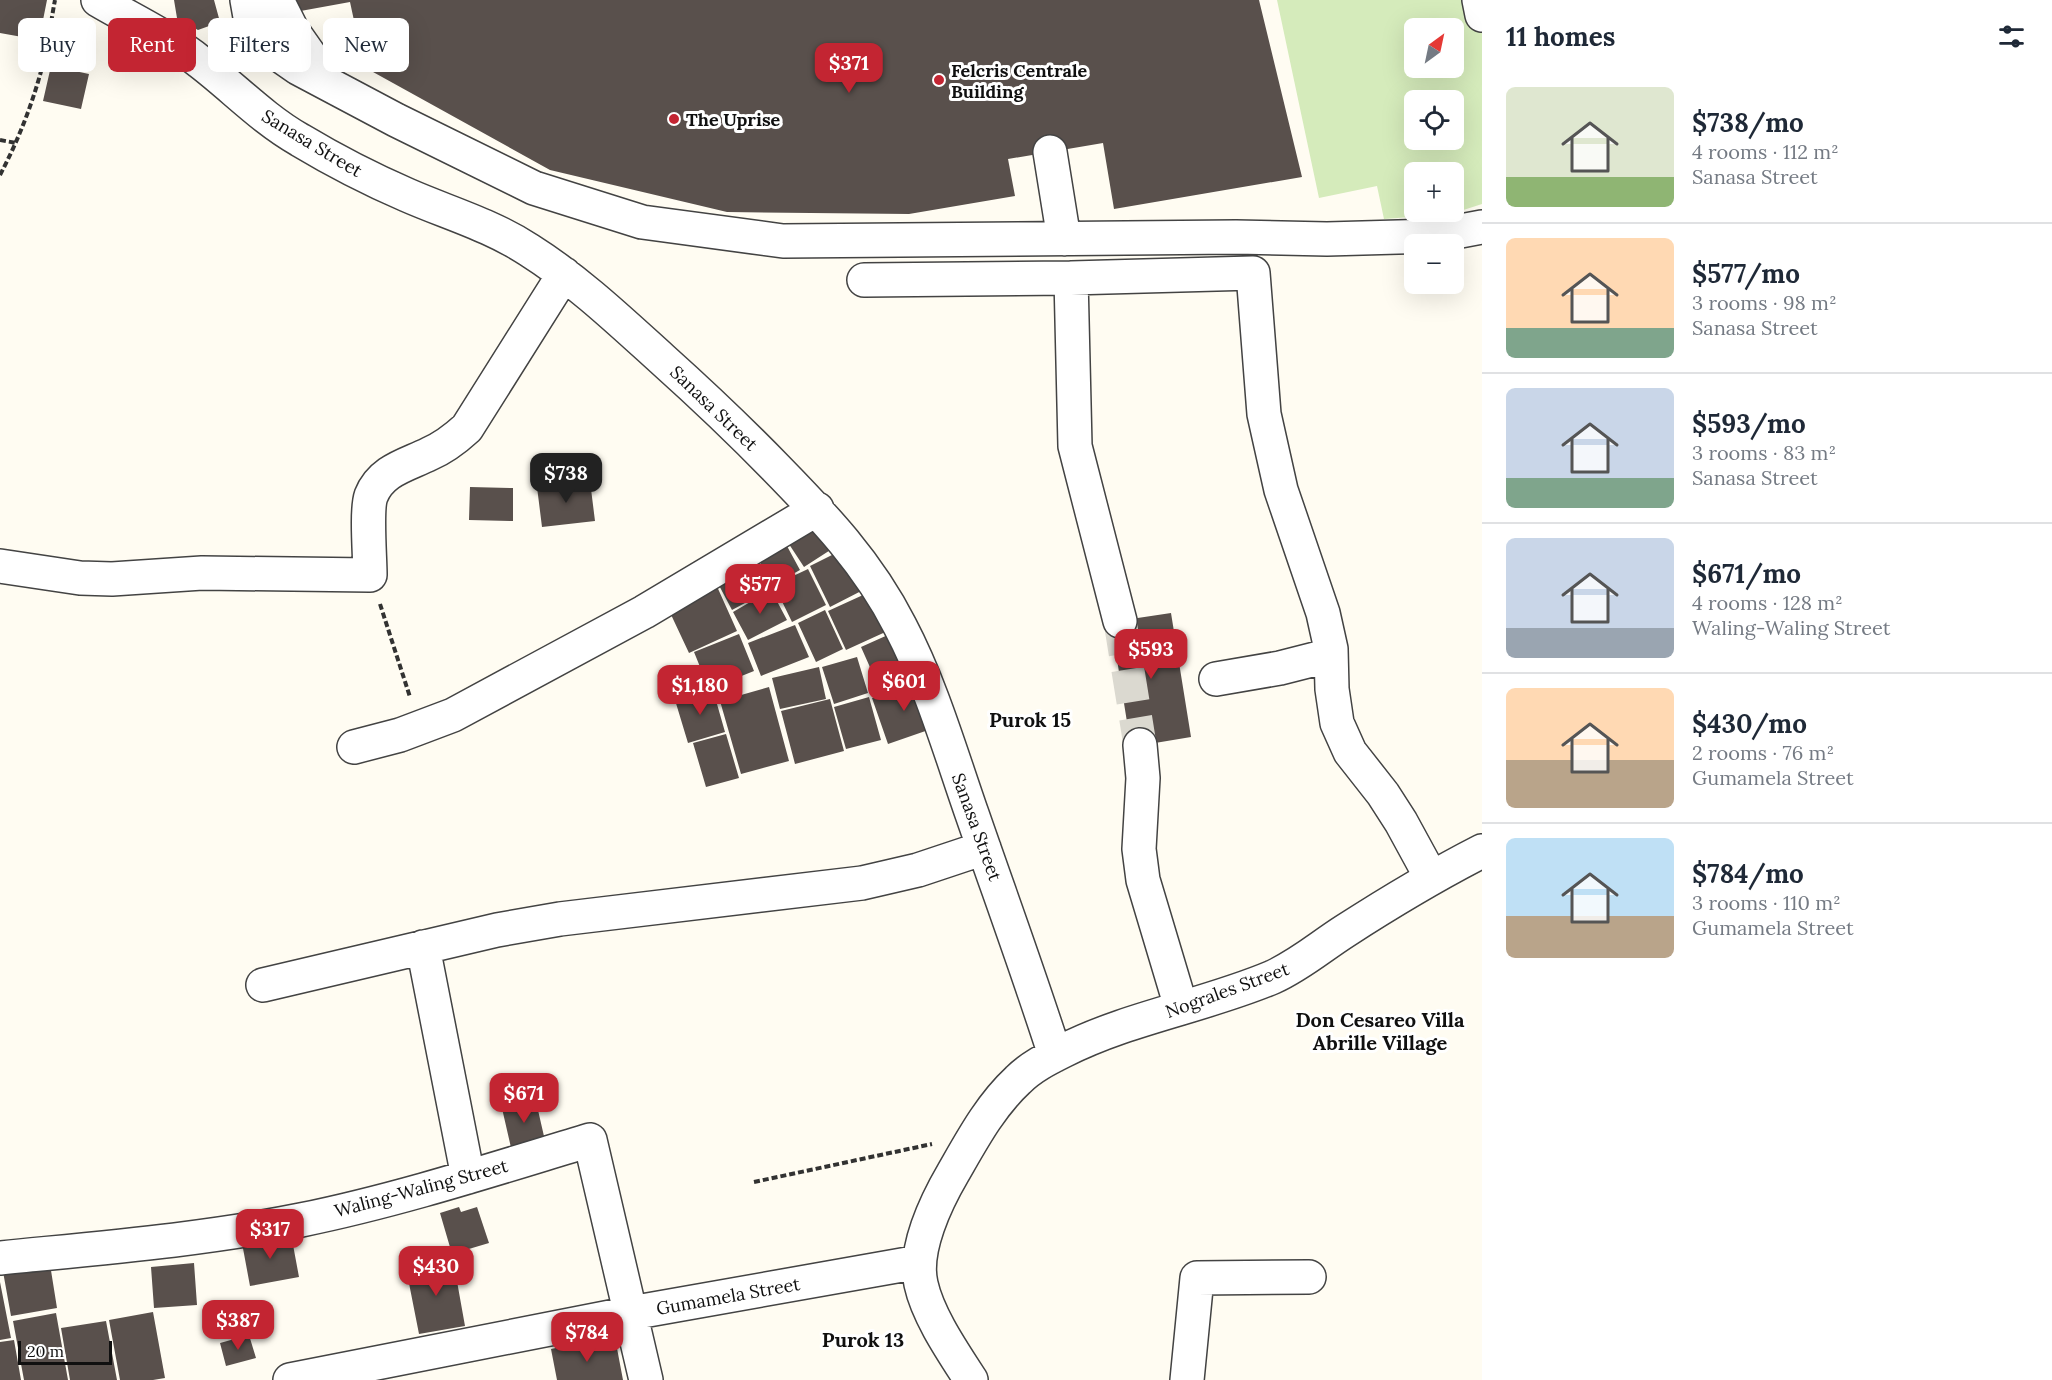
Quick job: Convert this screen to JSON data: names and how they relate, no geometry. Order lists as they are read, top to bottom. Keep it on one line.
{"streets":{"street":["Sanasa Street","Nograles Street","Waling-Waling Street","Gumamela Street"]},"crossings":[["Sanasa Street","Nograles Street"],["Nograles Street","Gumamela Street"],["Waling-Waling Street","Gumamela Street"]],"districts":["Purok 15","Don Cesareo Villa Abrille Village","Purok 13"],"places":["Felcris Centrale Building","The Uprise"],"scale_bar":"20 m","north":"top right","page":{"heading":"11 homes","map_buttons":["+","−"],"chip":["Buy","Rent","Filters","New"],"price":["$371","$738","$577","$593","$601","$1,180","$671","$317","$430","$387","$784"],"list":[{"name":"$738/mo","note":"4 rooms · 112 m² · Sanasa Street"},{"name":"$577/mo","note":"3 rooms · 98 m² · Sanasa Street"},{"name":"$593/mo","note":"3 rooms · 83 m² · Sanasa Street"},{"name":"$671/mo","note":"4 rooms · 128 m² · Waling-Waling Street"},{"name":"$430/mo","note":"2 rooms · 76 m² · Gumamela Street"},{"name":"$784/mo","note":"3 rooms · 110 m² · Gumamela Street"}],"scale":"20 m"}}
